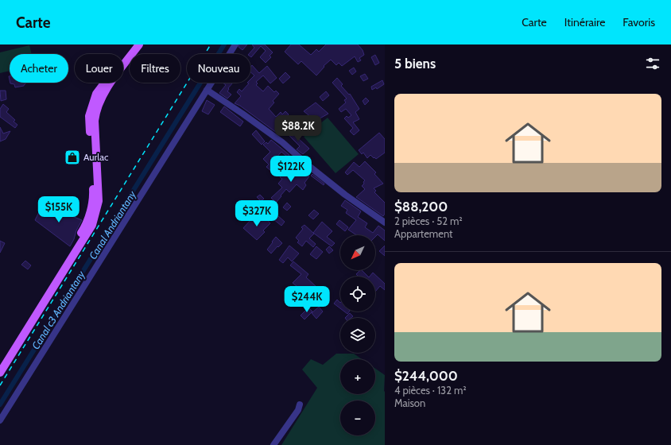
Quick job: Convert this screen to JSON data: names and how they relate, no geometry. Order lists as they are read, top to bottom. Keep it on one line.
{"water":["Canal Andriantany","Canal c3 Andriantany"],"places":{"shop":["Aurlac"]},"north":"bottom left","page":{"header":"Carte","nav":["Carte","Itinéraire","Favoris"],"heading":"5 biens","chip":["Acheter","Louer","Filtres","Nouveau"],"list":[{"name":"$88,200","note":"2 pièces · 52 m² · Appartement"},{"name":"$244,000","note":"4 pièces · 132 m² · Maison"}],"price":["$88.2K","$122K","$155K","$327K","$244K"],"map_buttons":["+","−"]}}
